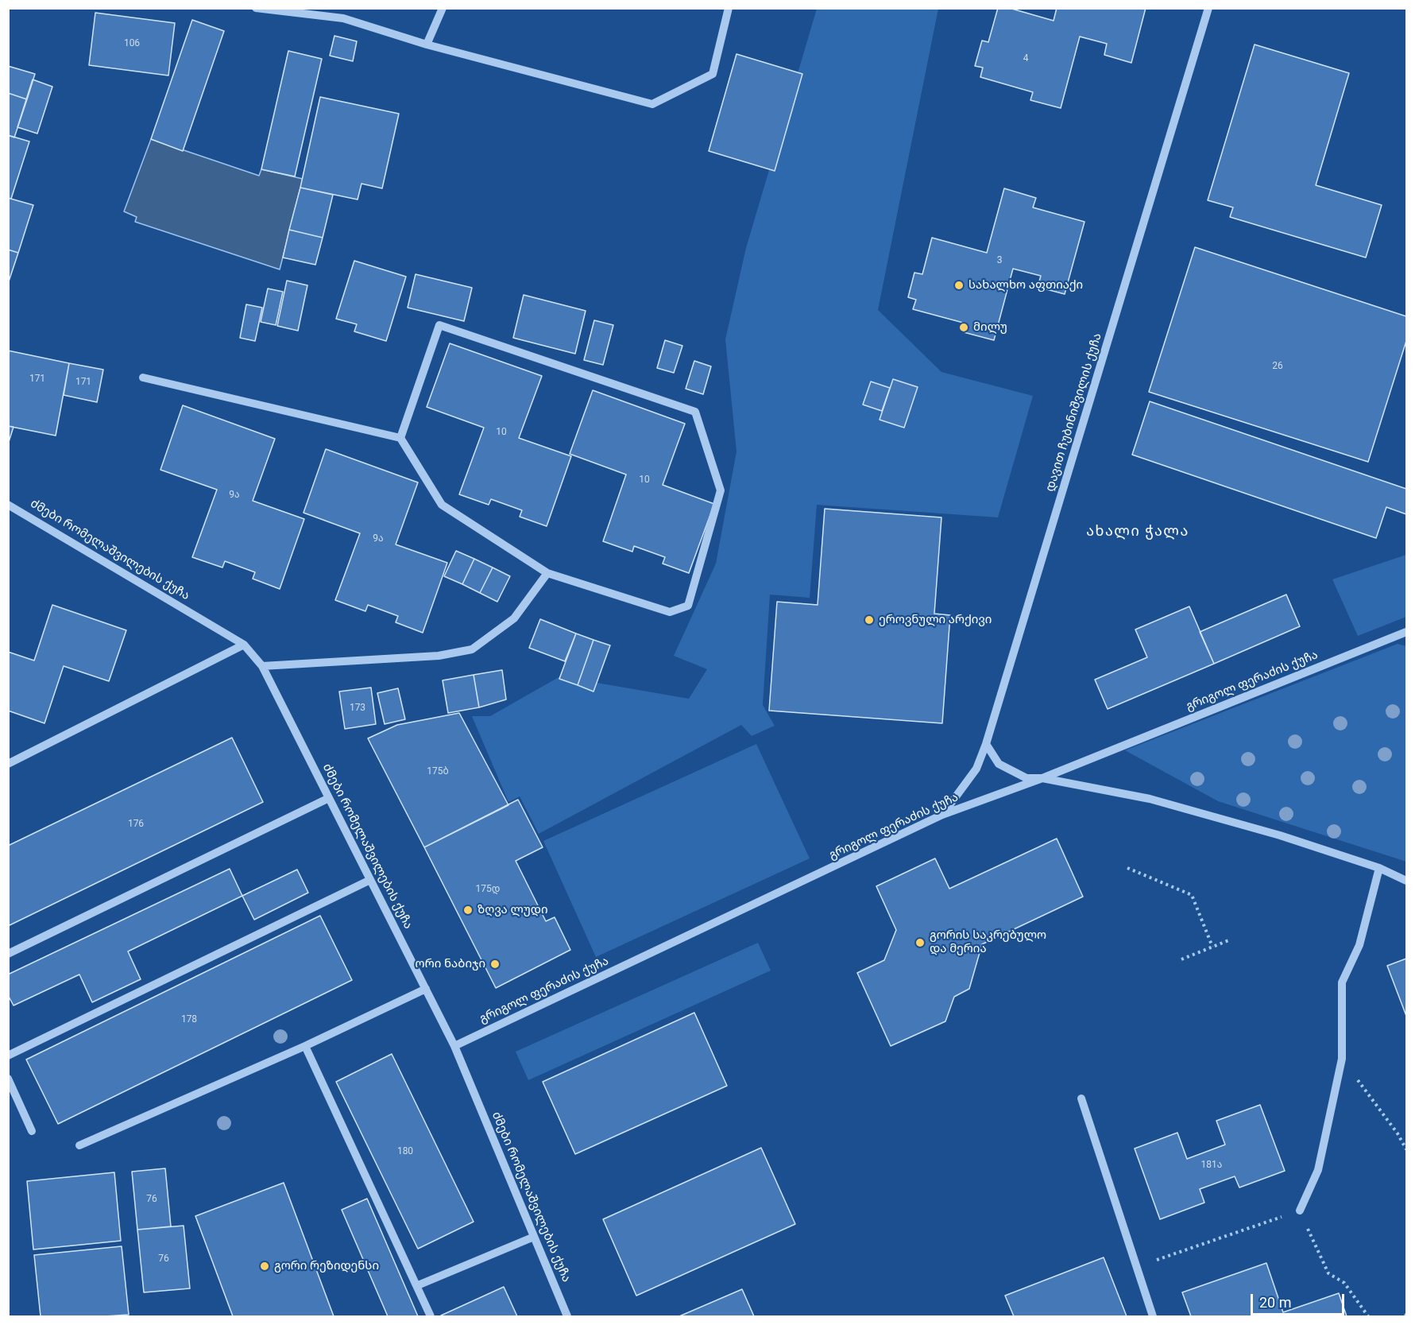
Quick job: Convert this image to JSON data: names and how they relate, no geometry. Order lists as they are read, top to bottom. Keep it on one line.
{"streets":{"street":["დავით ჩუბინიშვილის ქუჩა","ძმები რომელაშვილების ქუჩა","გრიგოლ ფერაძის ქუჩა"]},"crossings":[["დავით ჩუბინიშვილის ქუჩა","გრიგოლ ფერაძის ქუჩა"],["ძმები რომელაშვილების ქუჩა","გრიგოლ ფერაძის ქუჩა"]],"districts":["ახალი ჭალა"],"places":["სახალხო აფთიაქი","მილუ","ეროვნული არქივი","ზღვა ლუდი","გორის საკრებულო და მერია","ორი ნაბიჯი","გორი რეზიდენსი"],"house_numbers":["106","4","3","26","171","171","10","10","9ა","9ა","173","175ბ","176","175დ","178","180","181ა","76","76"],"scale_bar":"20 m"}
